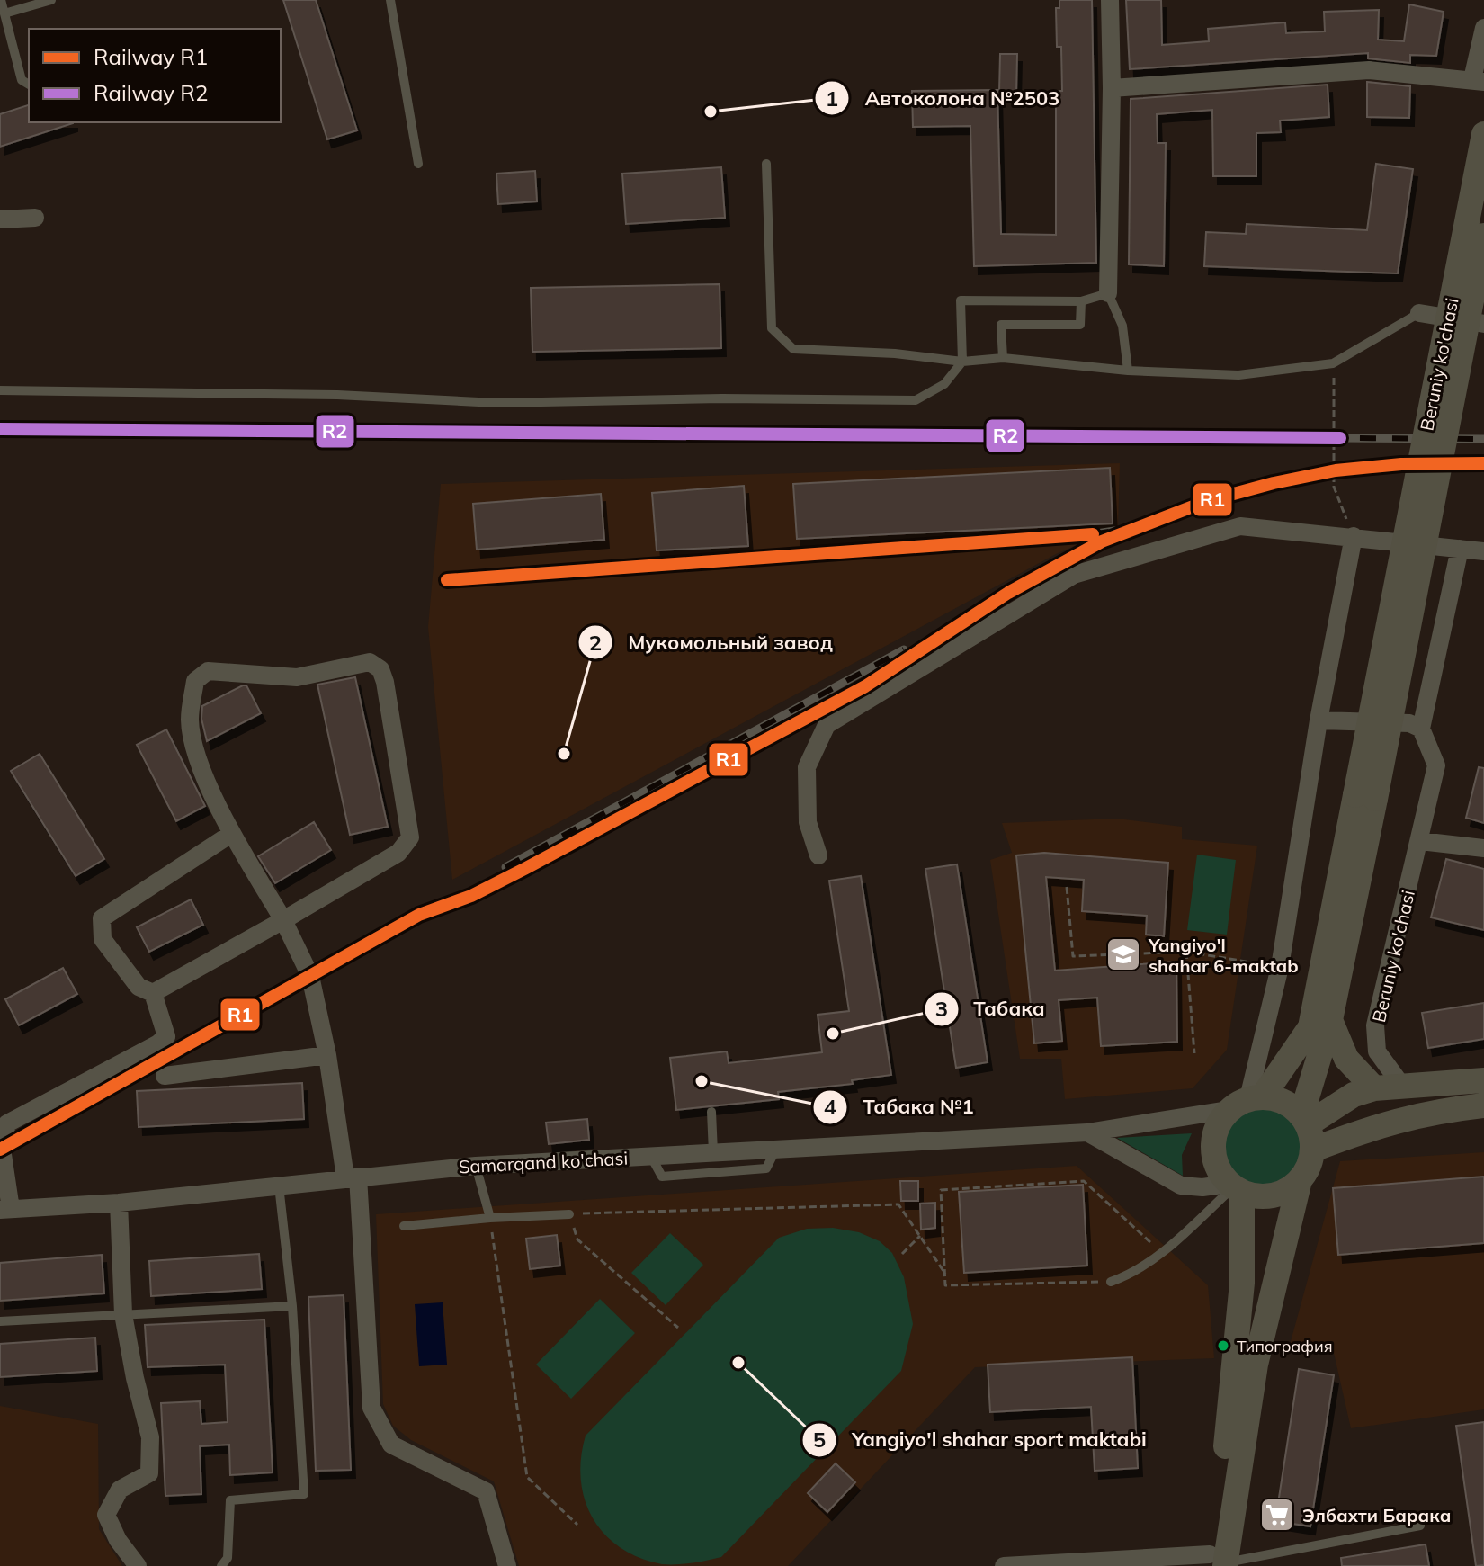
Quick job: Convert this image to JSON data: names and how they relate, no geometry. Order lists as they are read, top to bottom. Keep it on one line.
{"streets":{"main road":["Beruniy ko'chasi"],"street":["Samarqand ko'chasi"]},"crossings":[["Beruniy ko'chasi","Samarqand ko'chasi"]],"places":{"other":["Автоколона №2503","Мукомольный завод","Табака","Табака №1","Типография","Yangiyo'l shahar sport maktabi"],"school or university":["Yangiyo'l shahar 6-maktab"],"supermarket":["Элбахти Барака"]},"lines":["rail line R2","rail line R1"],"legend":["Railway R1","Railway R2"]}
